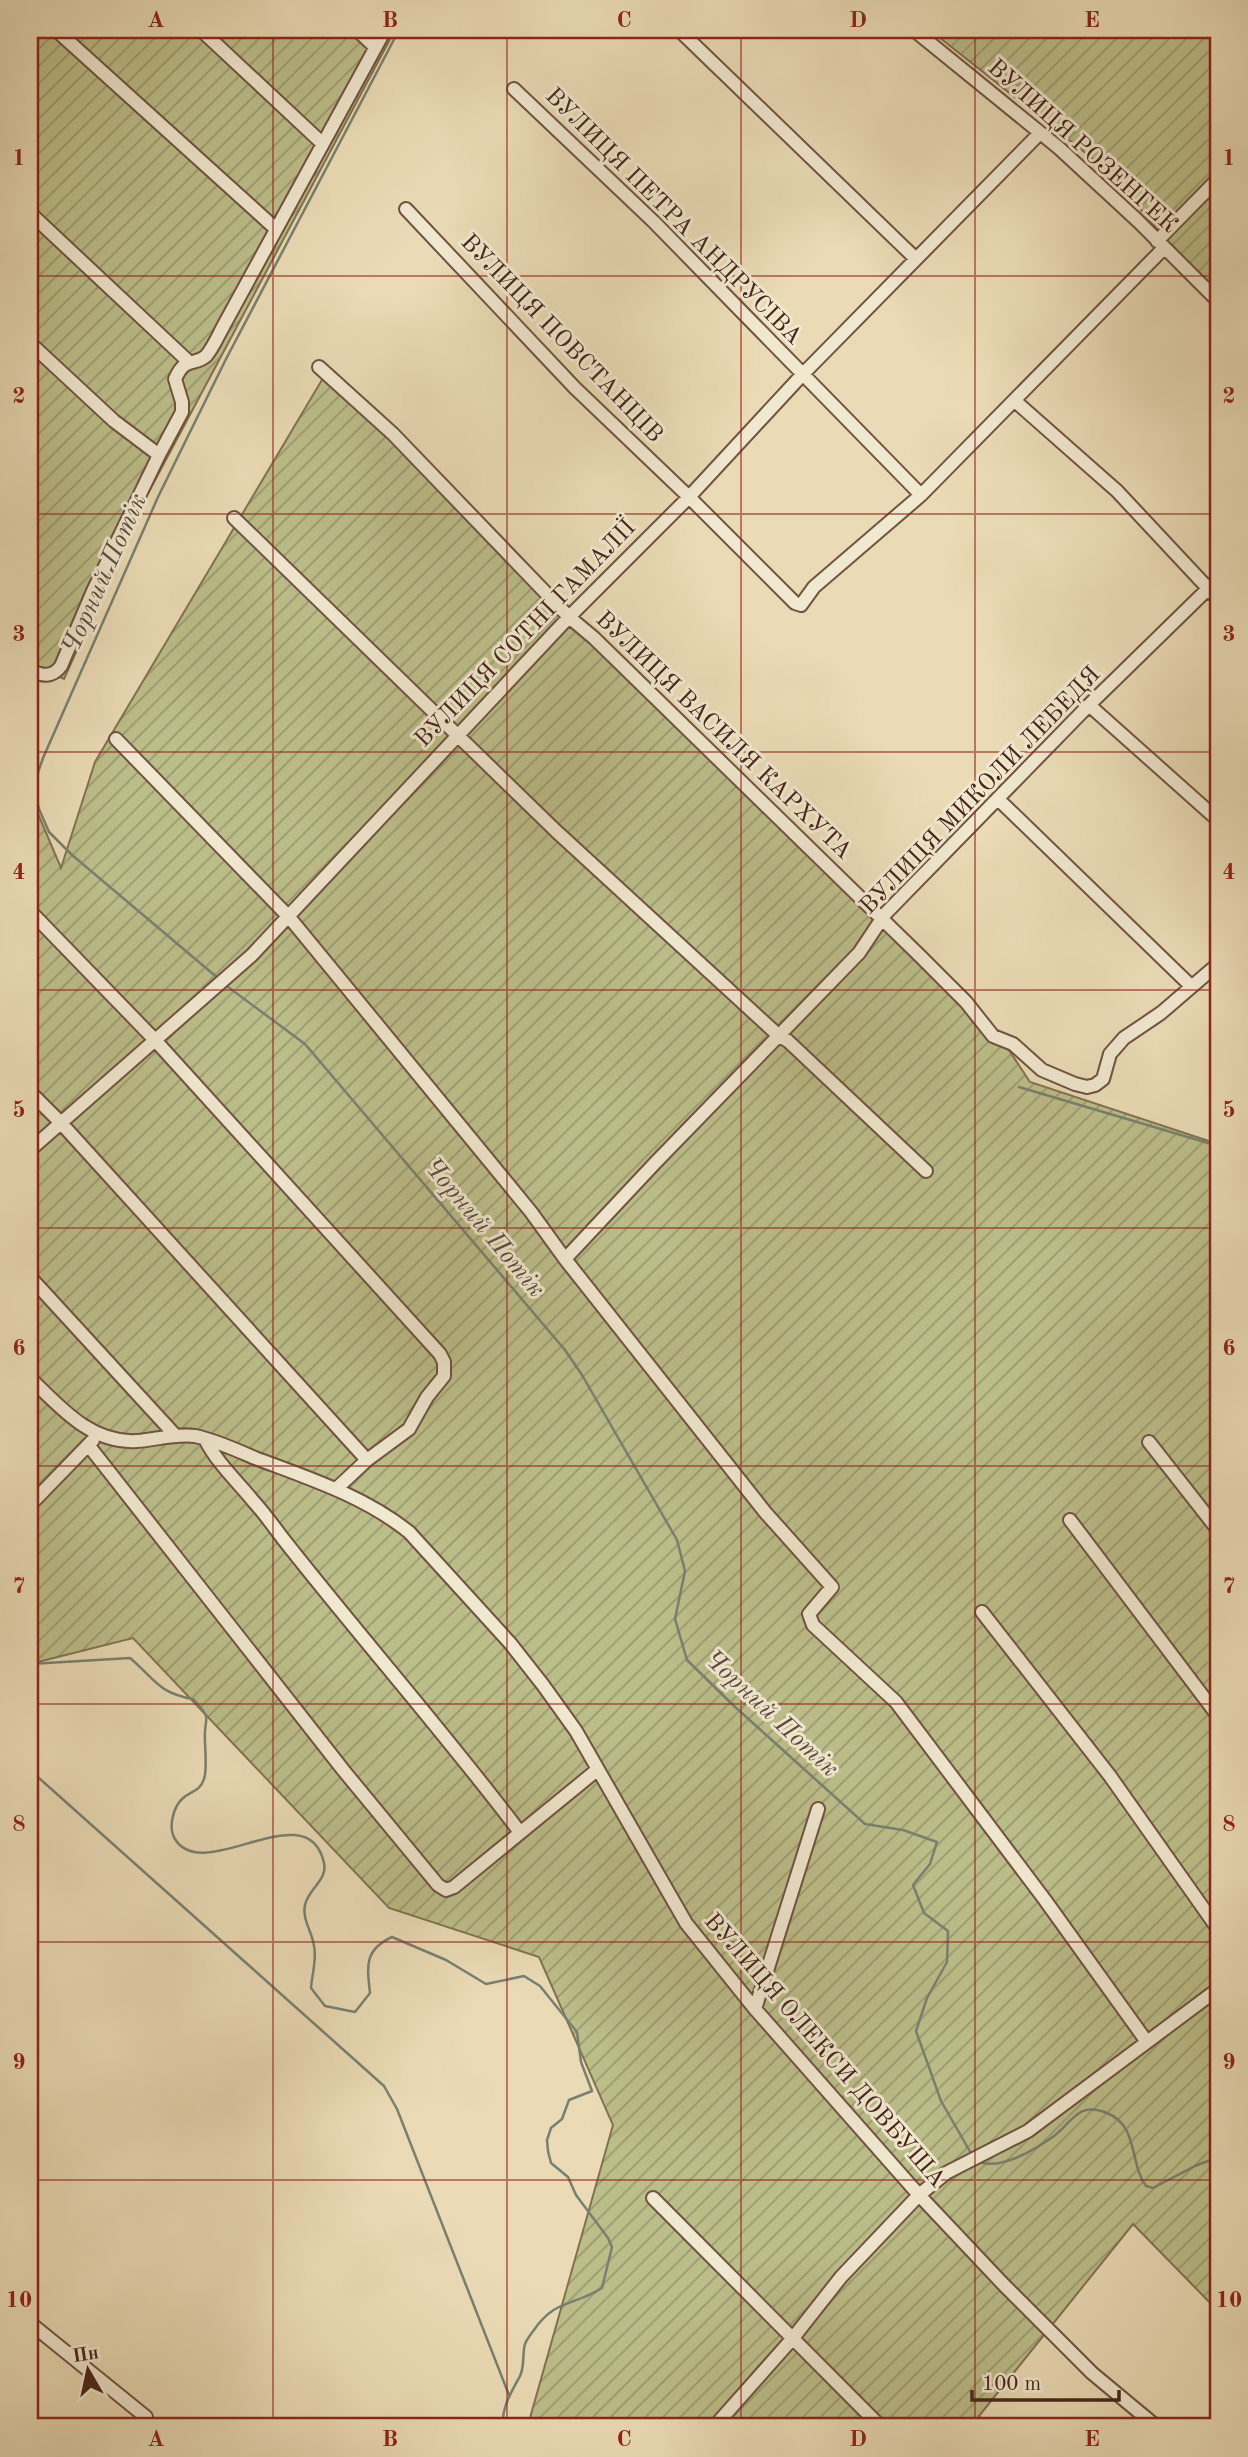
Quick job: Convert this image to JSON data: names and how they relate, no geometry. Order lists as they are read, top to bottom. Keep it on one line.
{"streets":{"street":["ВУЛИЦЯ РОЗЕНГЕК","ВУЛИЦЯ ПЕТРА АНДРУСІВА","ВУЛИЦЯ ПОВСТАНЦІВ","ВУЛИЦЯ СОТНІ ГАМАЛІЇ","ВУЛИЦЯ ВАСИЛЯ КАРХУТА","ВУЛИЦЯ МИКОЛИ ЛЕБЕДЯ","ВУЛИЦЯ ОЛЕКСИ ДОВБУША"]},"crossings":[["ВУЛИЦЯ РОЗЕНГЕК","ВУЛИЦЯ СОТНІ ГАМАЛІЇ"],["ВУЛИЦЯ ПЕТРА АНДРУСІВА","ВУЛИЦЯ ПОВСТАНЦІВ"],["ВУЛИЦЯ ПЕТРА АНДРУСІВА","ВУЛИЦЯ СОТНІ ГАМАЛІЇ"],["ВУЛИЦЯ ПОВСТАНЦІВ","ВУЛИЦЯ СОТНІ ГАМАЛІЇ"],["ВУЛИЦЯ СОТНІ ГАМАЛІЇ","ВУЛИЦЯ ВАСИЛЯ КАРХУТА"],["ВУЛИЦЯ ВАСИЛЯ КАРХУТА","ВУЛИЦЯ МИКОЛИ ЛЕБЕДЯ"]],"water":["Чорний Потік"],"scale_bar":"100 m","north":"top","grid":{"columns":["A","B","C","D","E"],"rows":["1","2","3","4","5","6","7","8","9","10"]}}
